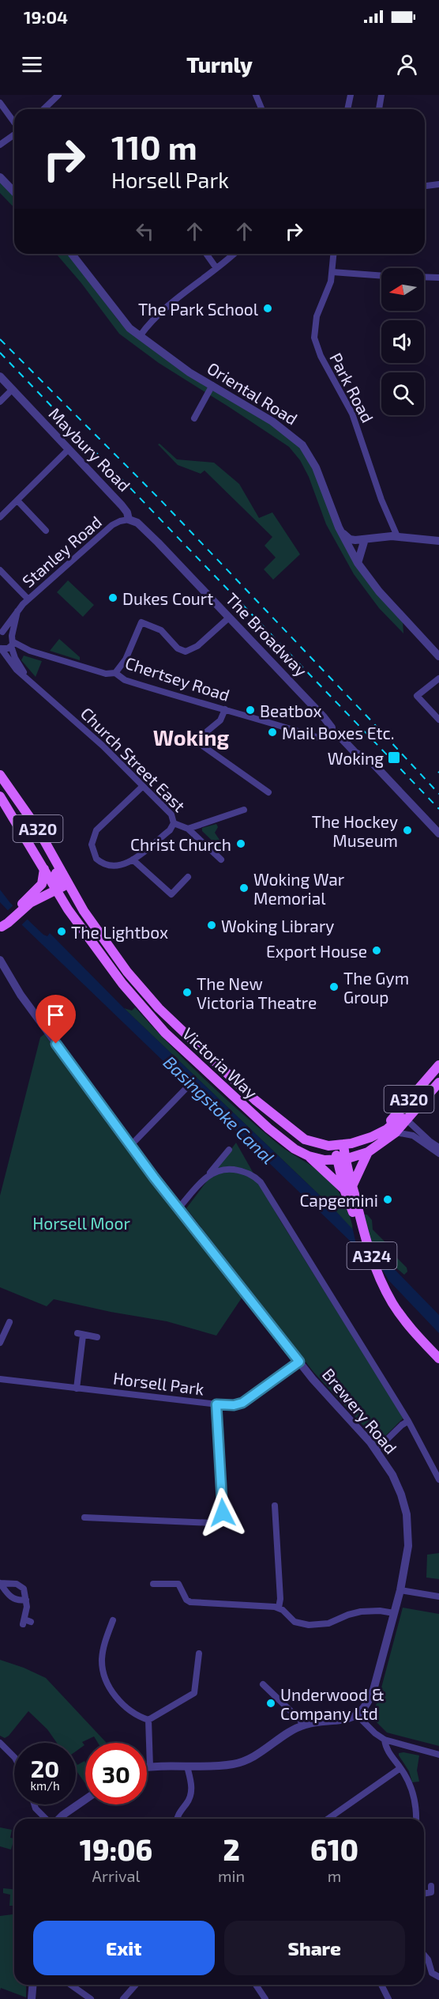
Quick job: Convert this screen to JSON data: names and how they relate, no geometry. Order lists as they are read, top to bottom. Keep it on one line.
{"streets":{"main road":["A320","Victoria Way","A324"],"street":["Park Road","Oriental Road","Maybury Road","Stanley Road","The Broadway","Chertsey Road","Church Street East","Horsell Park","Brewery Road"]},"crossings":[["Maybury Road","Stanley Road"],["Maybury Road","The Broadway"],["Stanley Road","Chertsey Road"],["Stanley Road","Church Street East"],["The Broadway","Chertsey Road"],["Chertsey Road","Church Street East"],["A320","Victoria Way"],["Victoria Way","A324"],["Horsell Park","Brewery Road"]],"districts":["Woking"],"water":["Basingstoke Canal"],"parks":["Horsell Moor"],"places":{"other":["The Park School","Dukes Court","Beatbox","Mail Boxes Etc.","The Hockey Museum","Christ Church","Woking War Memorial","Woking Library","The Lightbox","Export House","The Gym Group","The New Victoria Theatre","Capgemini","Underwood & Company Ltd"],"transit":["Woking"]},"north":"left","page":{"status":"19:04","header":"Turnly","turn":["110 m","Horsell Park"],"speed":"20 km/h","limit":"30","eta":["19:06","Arrival","2","min","610","m"],"buttons":["Exit","Share"]}}
